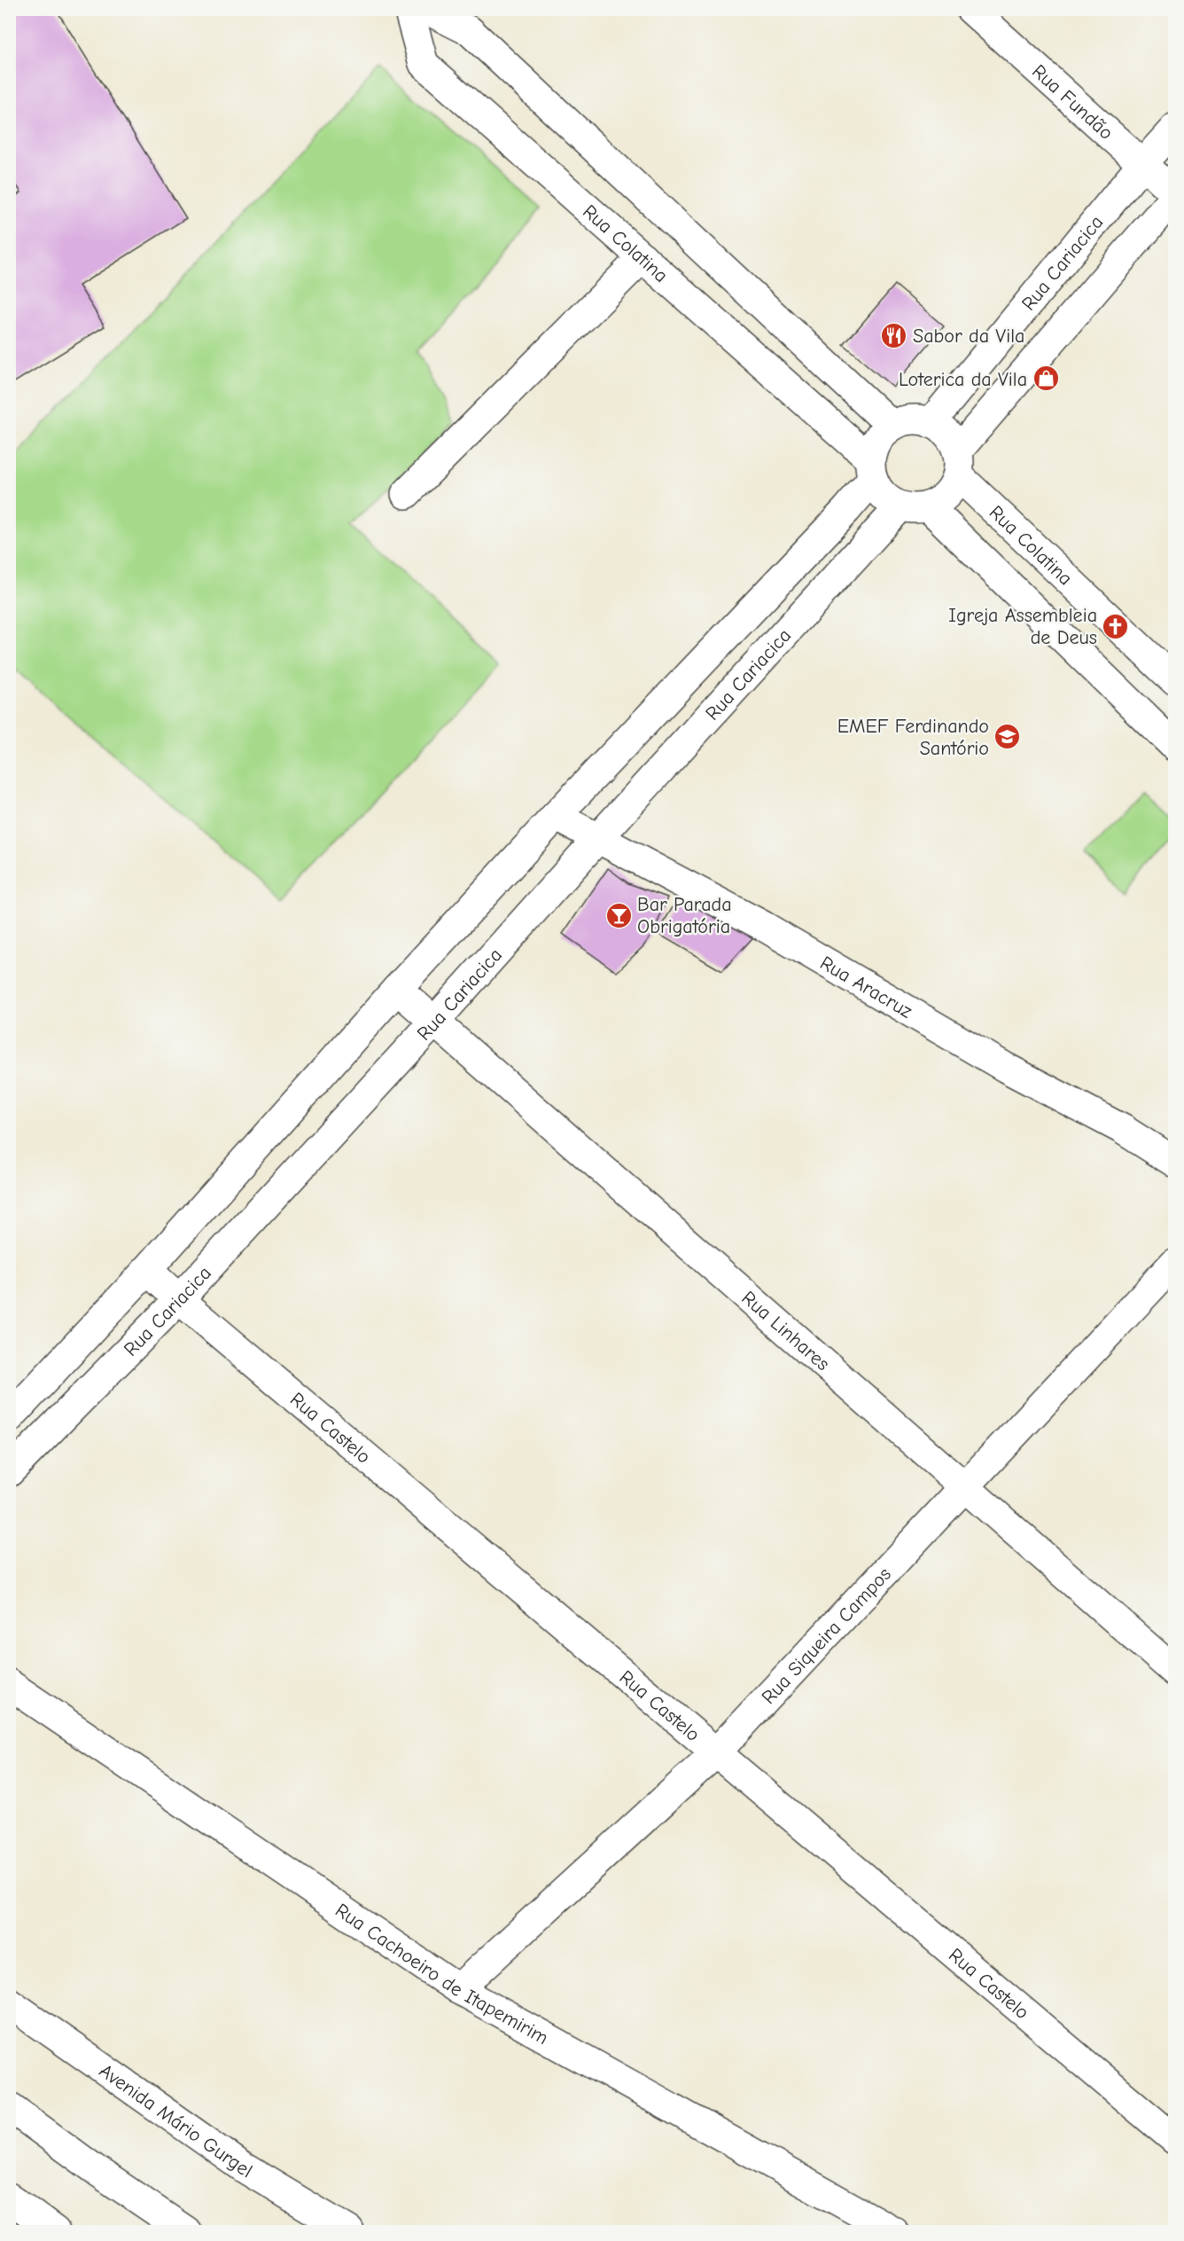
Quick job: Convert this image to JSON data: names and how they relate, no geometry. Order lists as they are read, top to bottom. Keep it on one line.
{"streets":{"street":["Rua Fundão","Rua Colatina","Rua Cariacica","Rua Aracruz","Rua Linhares","Rua Castelo","Rua Siqueira Campos","Rua Cachoeiro de Itapemirim","Avenida Mário Gurgel"]},"crossings":[["Rua Fundão","Rua Cariacica"],["Rua Colatina","Rua Cariacica"],["Rua Cariacica","Rua Aracruz"],["Rua Cariacica","Rua Linhares"],["Rua Cariacica","Rua Castelo"],["Rua Linhares","Rua Siqueira Campos"],["Rua Castelo","Rua Siqueira Campos"],["Rua Siqueira Campos","Rua Cachoeiro de Itapemirim"]],"places":{"restaurant":["Sabor da Vila"],"shop":["Loterica da Vila"],"church":["Igreja Assembleia de Deus"],"school or university":["EMEF Ferdinando Santório"],"bar":["Bar Parada Obrigatória"]}}
